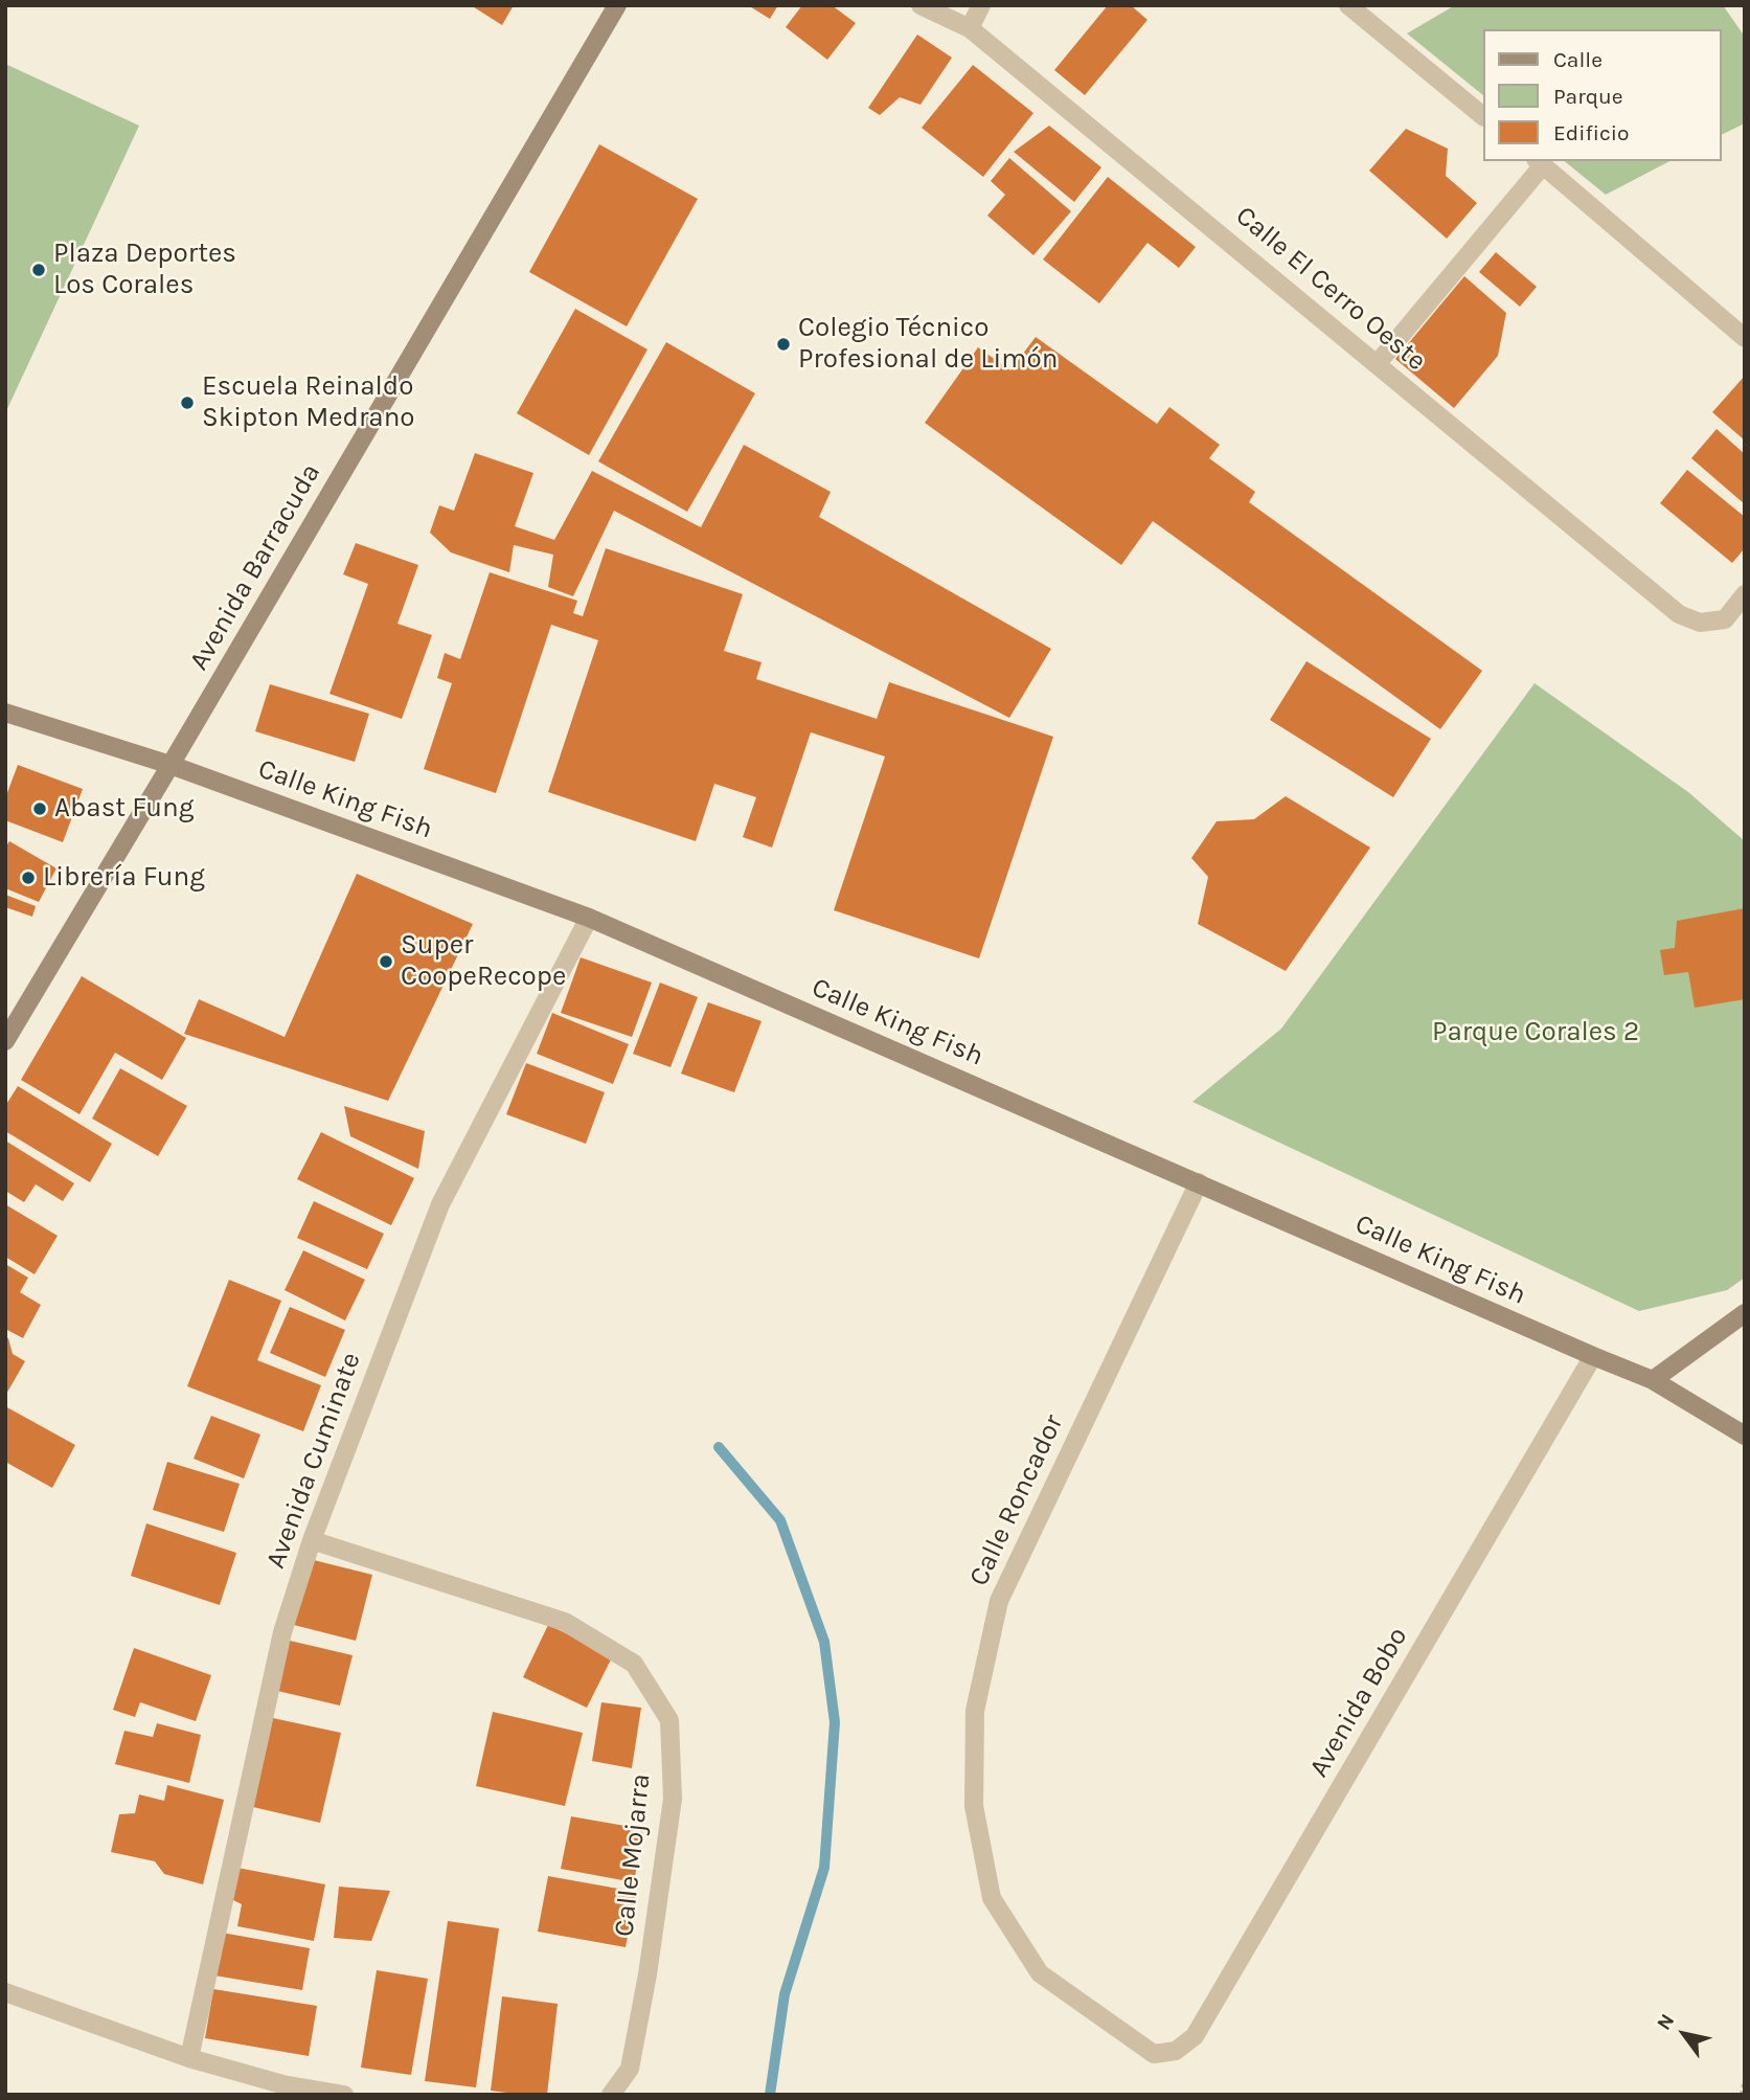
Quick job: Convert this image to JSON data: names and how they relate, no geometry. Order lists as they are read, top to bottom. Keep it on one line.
{"streets":{"street":["Calle El Cerro Oeste","Avenida Barracuda","Calle King Fish","Avenida Cuminate","Calle Roncador","Avenida Bobo","Calle Mojarra"]},"crossings":[["Avenida Barracuda","Calle King Fish"],["Calle King Fish","Avenida Cuminate"],["Calle King Fish","Calle Roncador"],["Calle King Fish","Avenida Bobo"],["Avenida Cuminate","Calle Mojarra"],["Calle Roncador","Avenida Bobo"]],"parks":["Parque Corales 2"],"places":["Plaza Deportes Los Corales","Colegio Técnico Profesional de Limón","Escuela Reinaldo Skipton Medrano","Abast Fung","Librería Fung","Super CoopeRecope"],"legend":["Calle","Parque","Edificio"],"north":"top left"}
